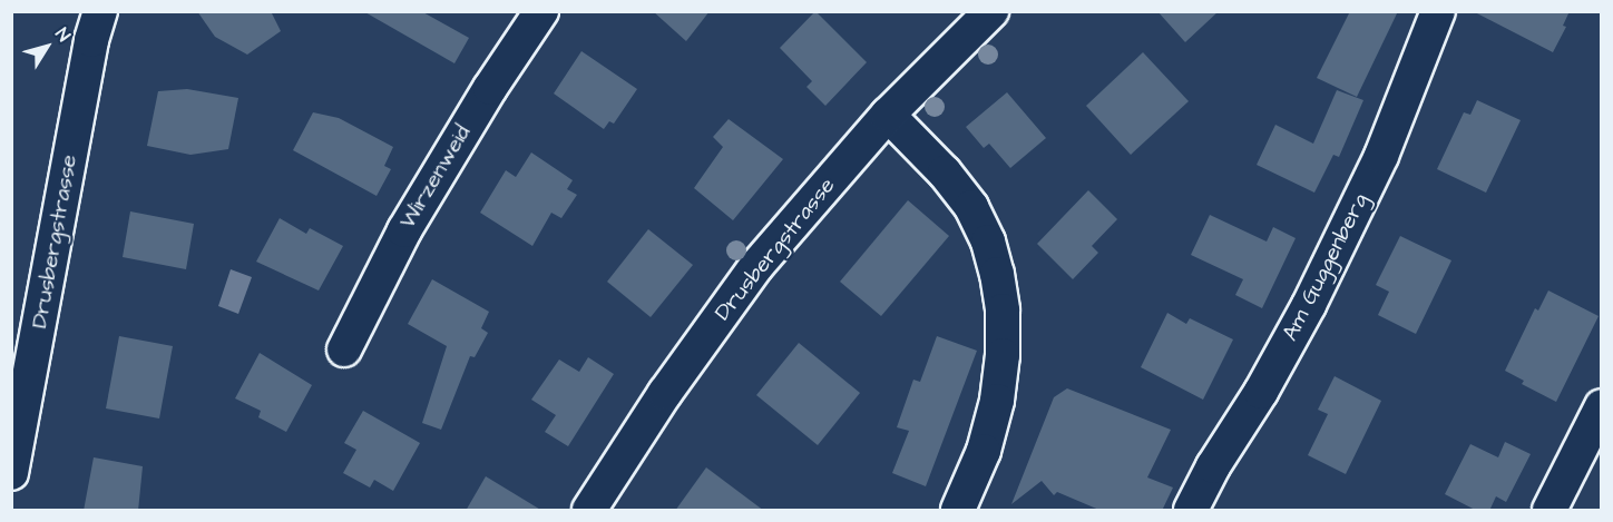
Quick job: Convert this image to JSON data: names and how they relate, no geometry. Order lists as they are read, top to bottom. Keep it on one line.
{"streets":{"street":["Wirzenweid","Drusbergstrasse","Am Guggenberg"]},"north":"top right"}
